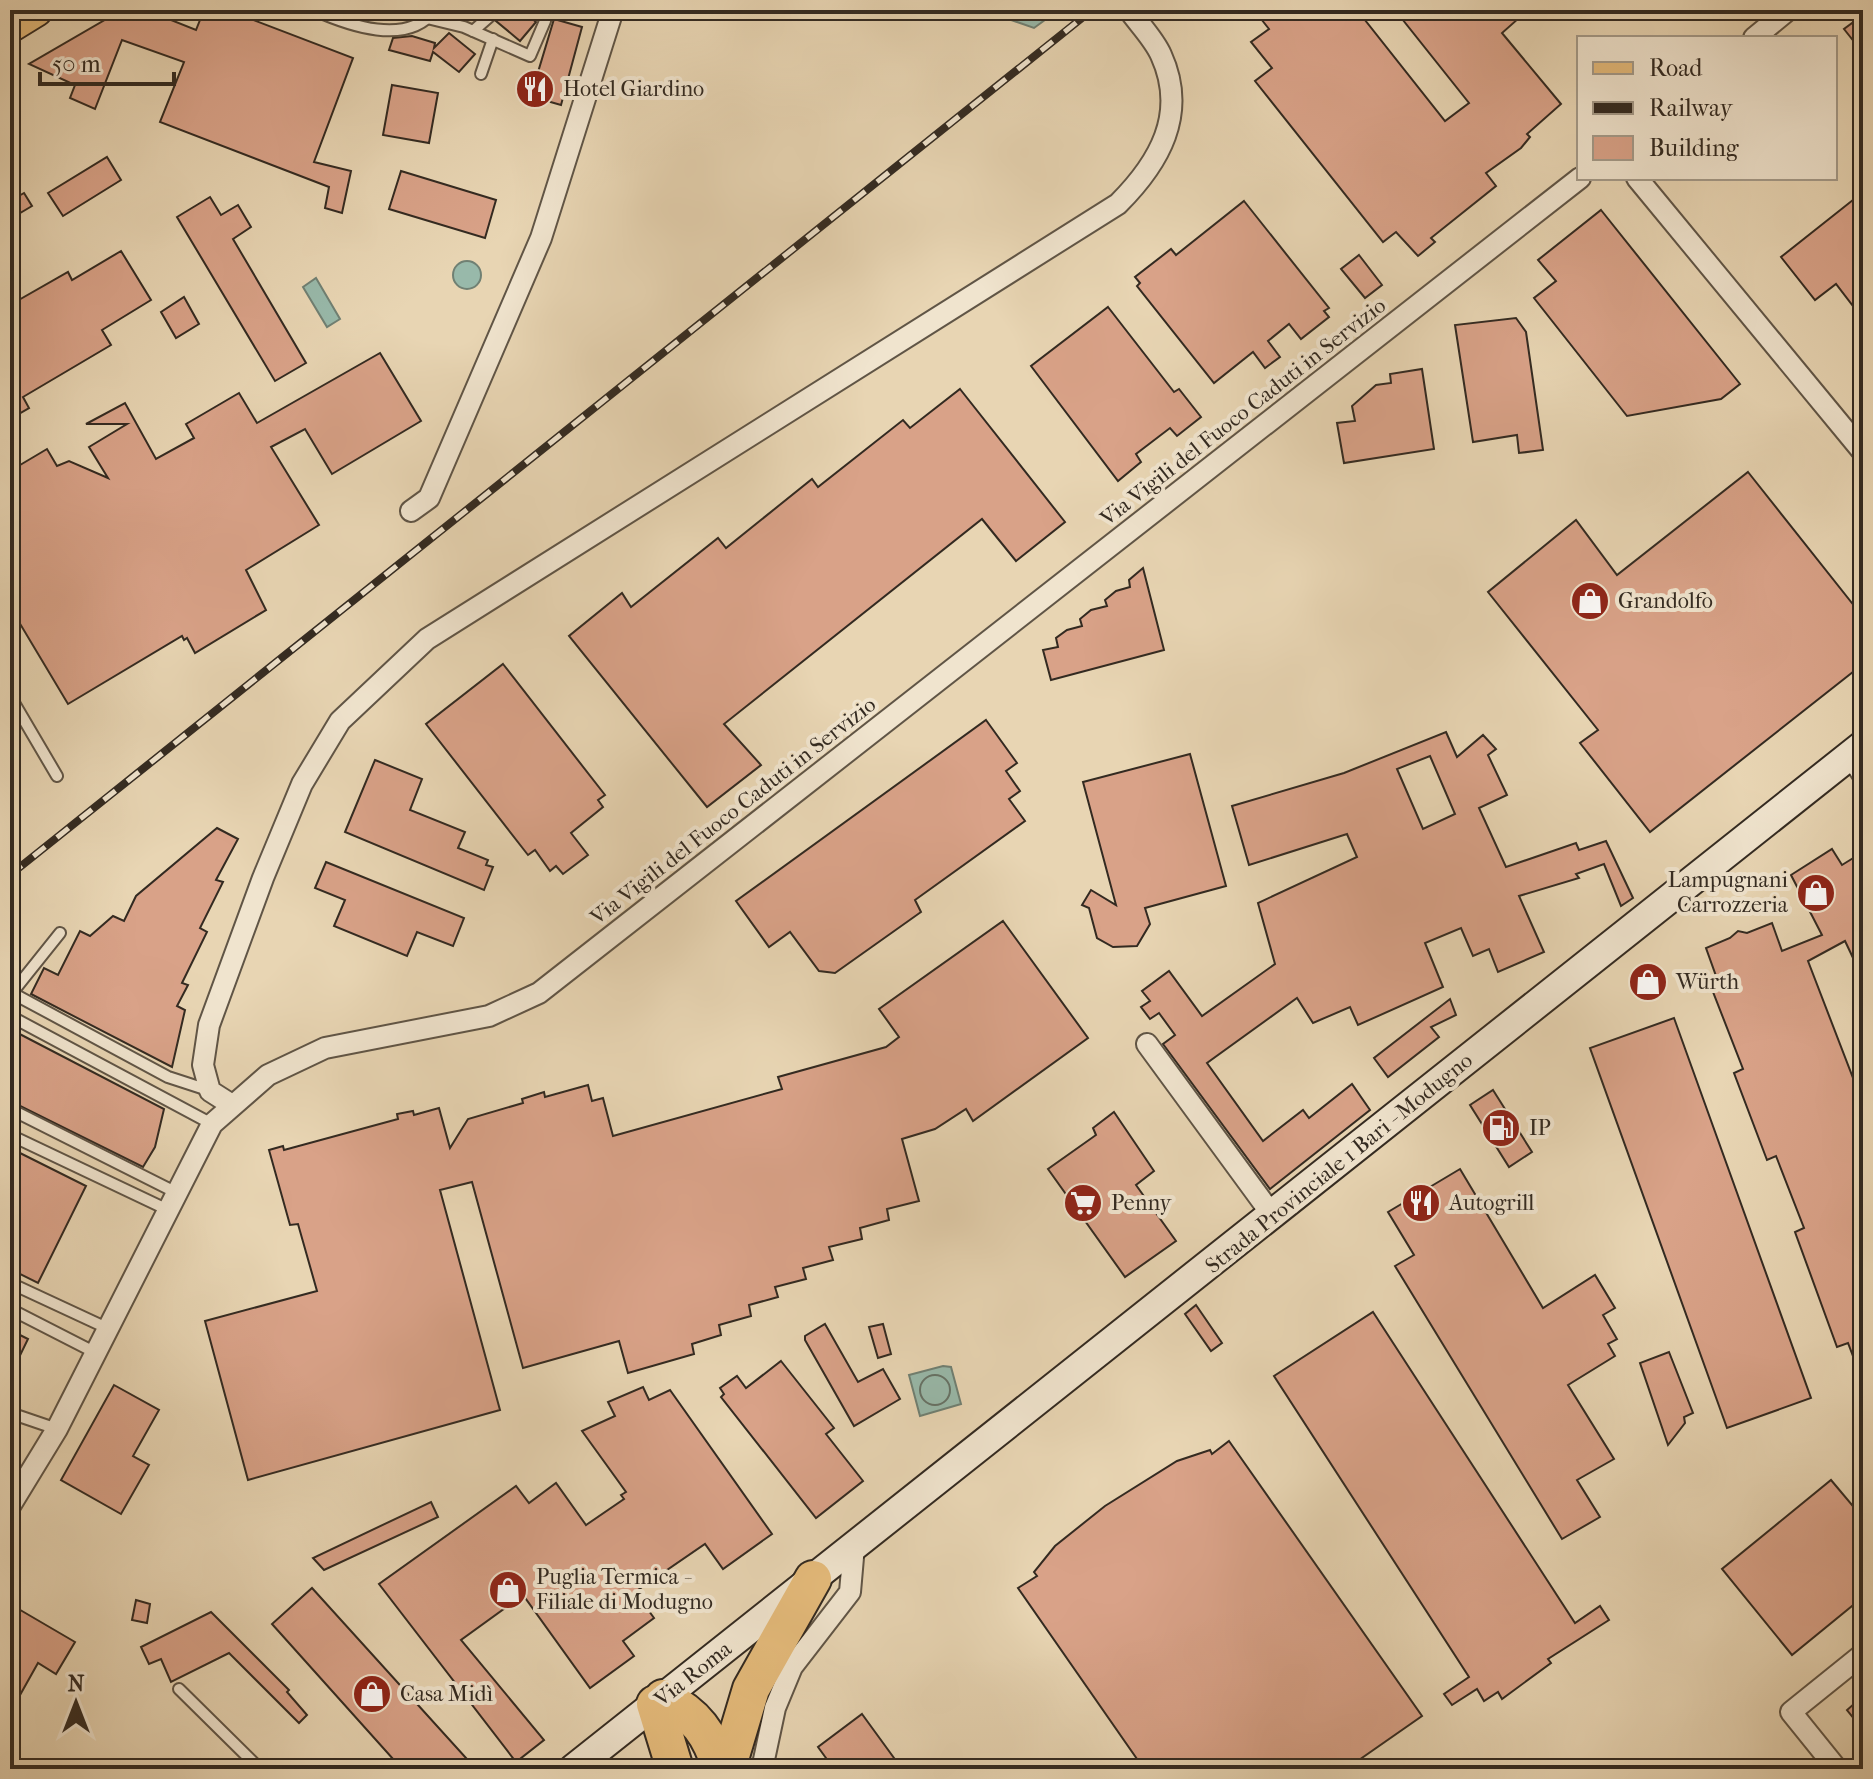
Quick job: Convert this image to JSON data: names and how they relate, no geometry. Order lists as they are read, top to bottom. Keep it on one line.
{"streets":{"street":["Via Vigili del Fuoco Caduti in Servizio","Strada Provinciale 1 Bari - Modugno","Via Roma"]},"crossings":[["Strada Provinciale 1 Bari - Modugno","Via Roma"]],"places":{"restaurant":["Hotel Giardino","Autogrill"],"shop":["Grandolfo","Lampugnani Carrozzeria","Würth","Puglia Termica - Filiale di Modugno","Casa Midì"],"fuel station":["IP"],"supermarket":["Penny"]},"legend":["Road","Railway","Building"],"scale_bar":"50 m","north":"top"}
